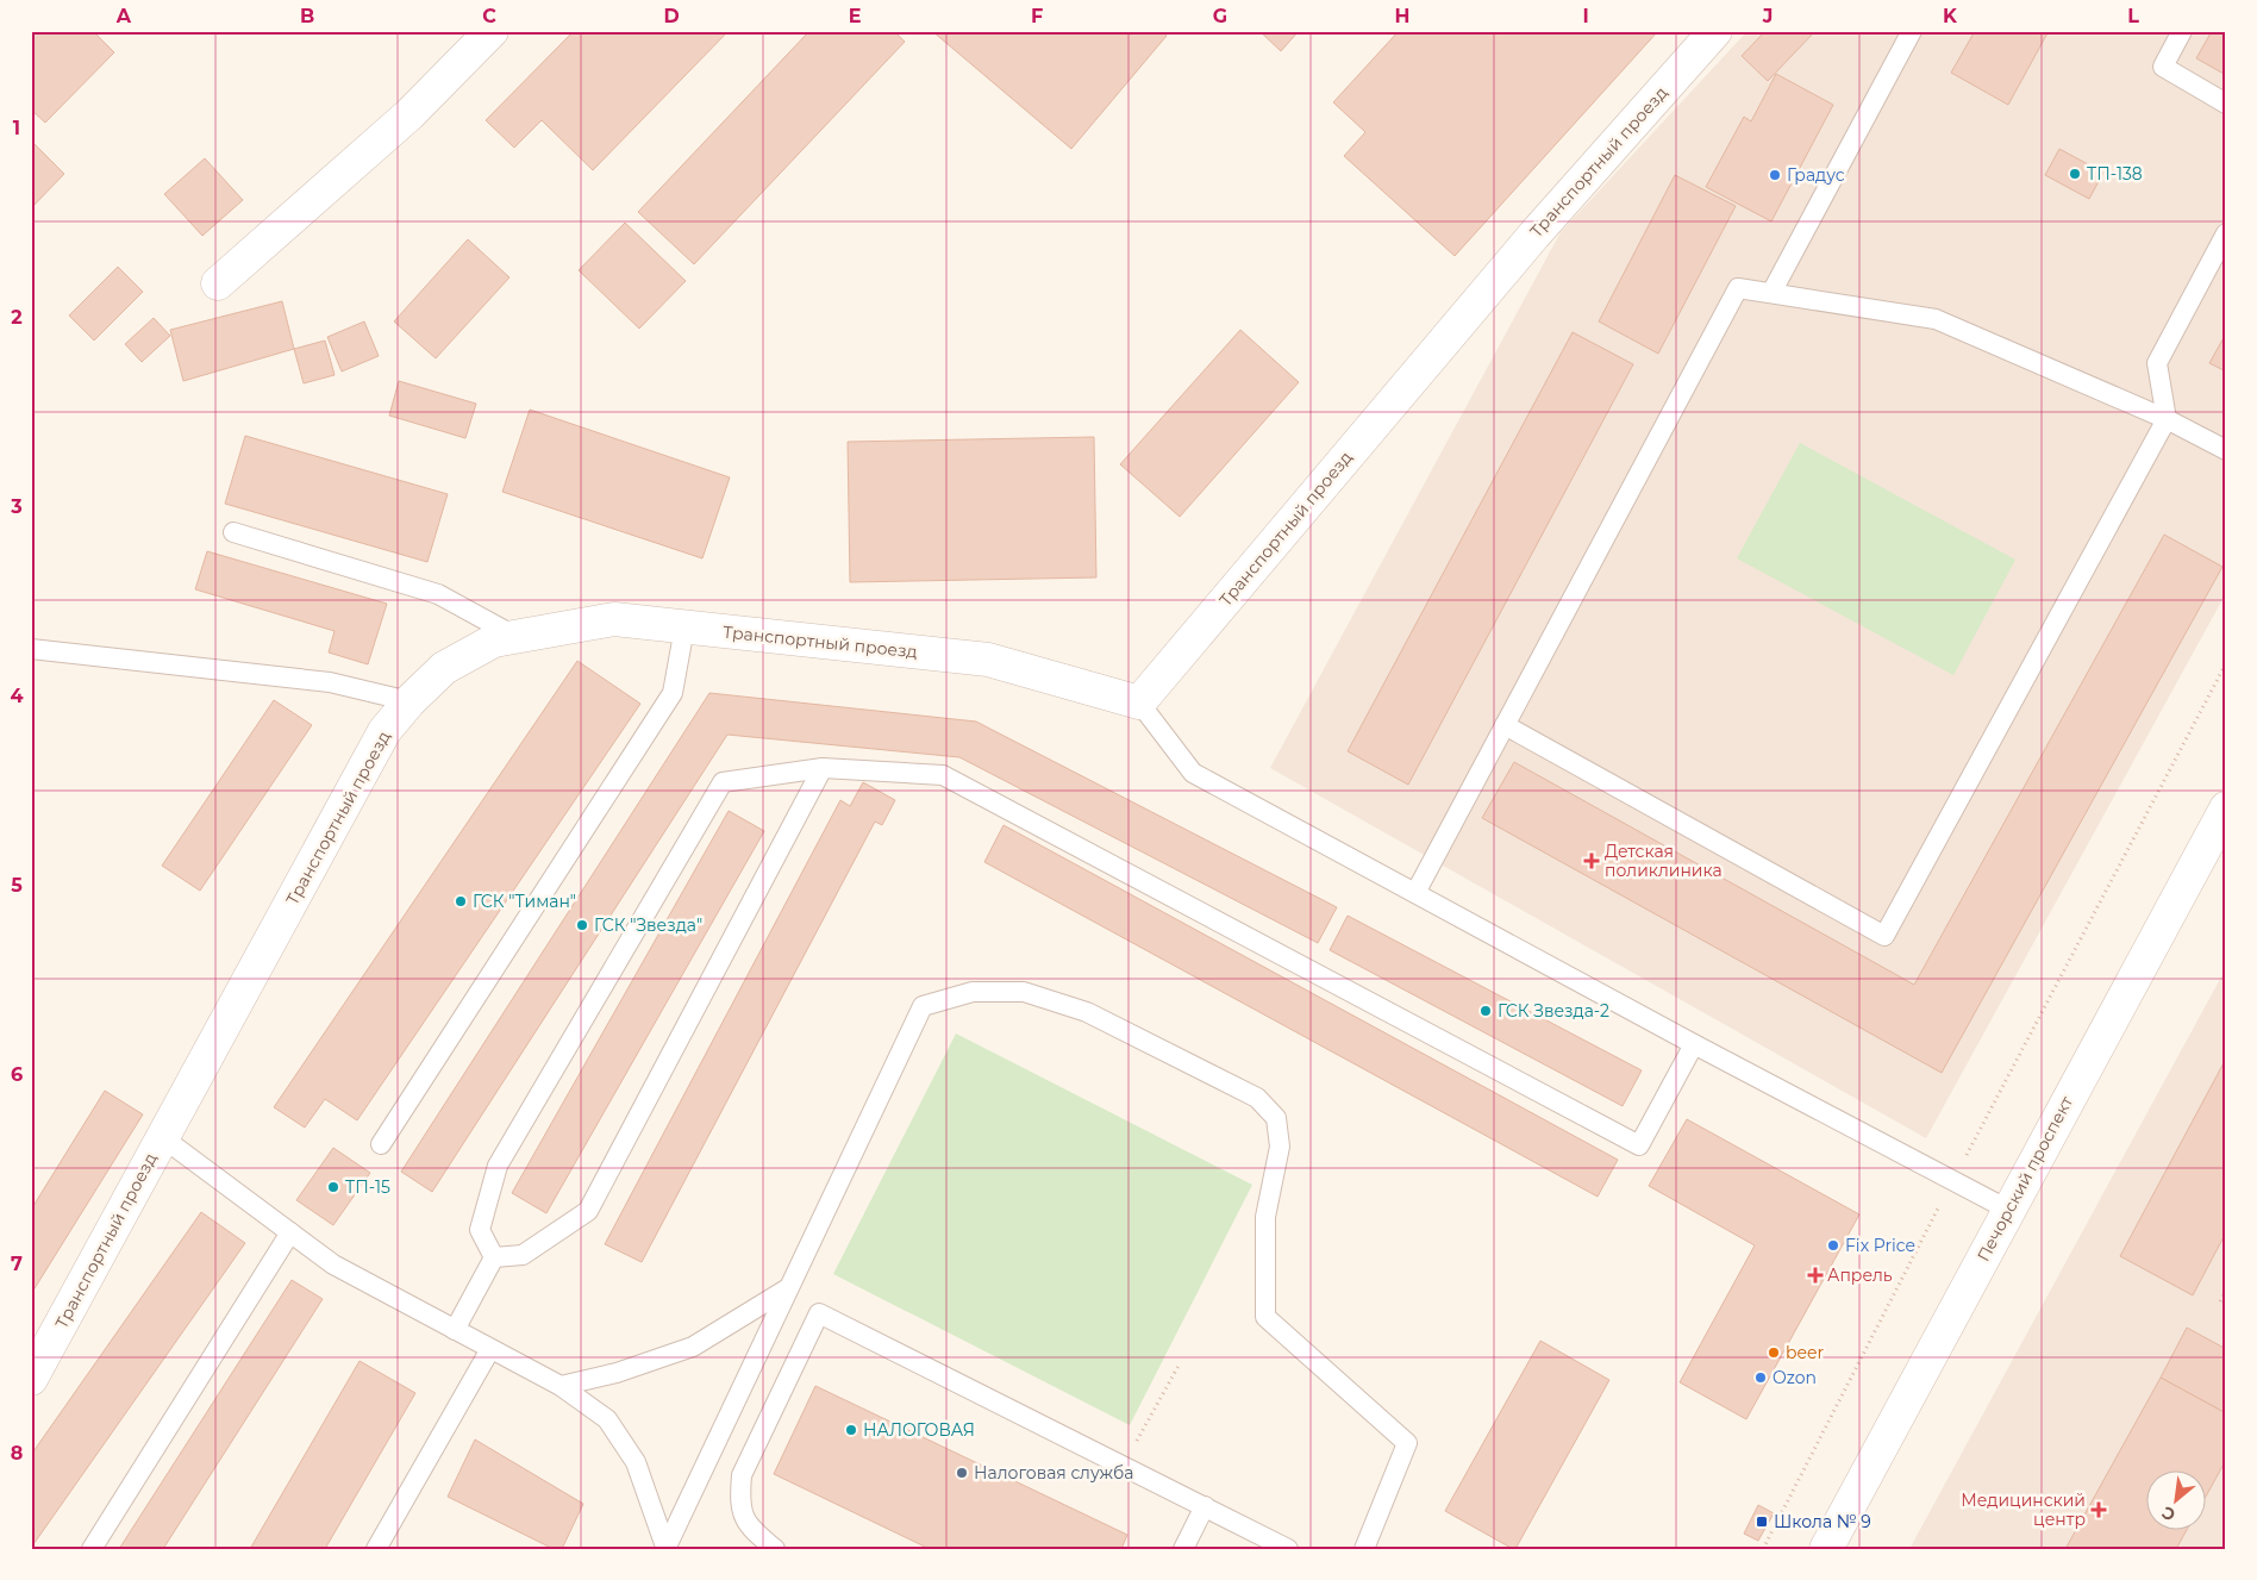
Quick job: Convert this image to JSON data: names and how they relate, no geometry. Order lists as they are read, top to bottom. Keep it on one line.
{"streets":{"street":["Транспортный проезд","Печорский проспект"]},"places":{"other":["ТП-138","Градус","ГСК \"Тиман\"","ГСК \"Звезда\"","ГСК Звезда-2","ТП-15","Fix Price","beer","Ozon","НАЛОГОВАЯ","Налоговая служба"],"health":["Детская поликлиника","Апрель","Медицинский центр"],"transit":["Школа № 9"]},"north":"bottom left","grid":{"columns":["A","B","C","D","E","F","G","H","I","J","K","L"],"rows":["1","2","3","4","5","6","7","8"]}}
